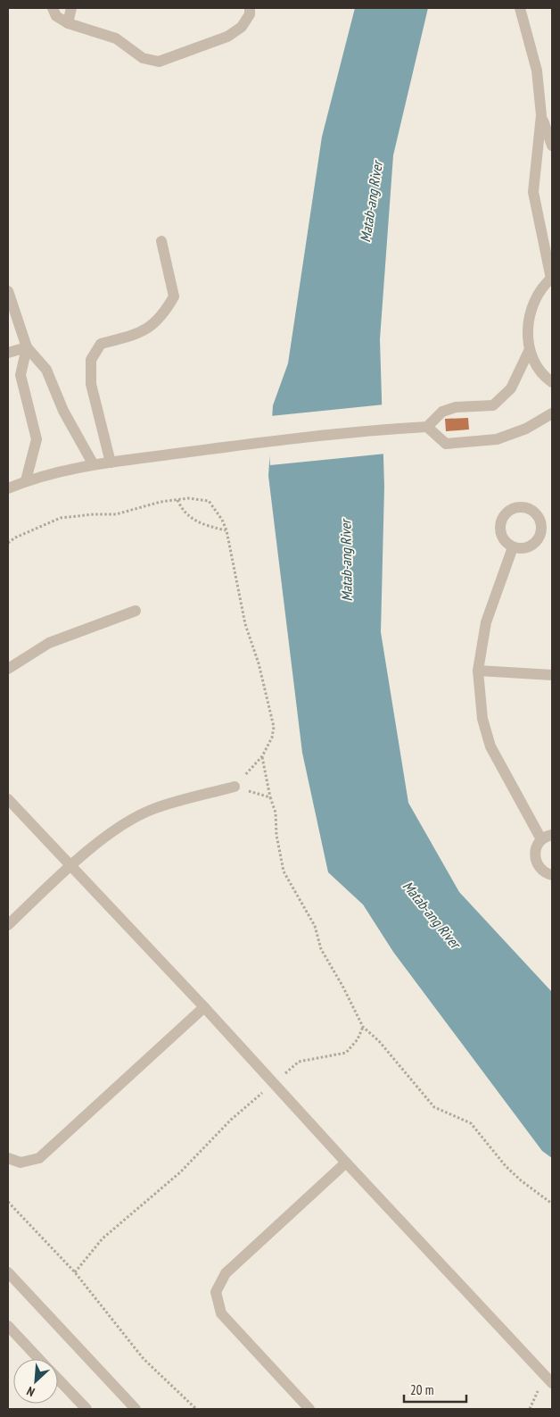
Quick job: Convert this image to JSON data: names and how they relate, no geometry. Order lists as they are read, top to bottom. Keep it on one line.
{"water":["Matab-ang River"],"scale_bar":"20 m","north":"bottom left"}
